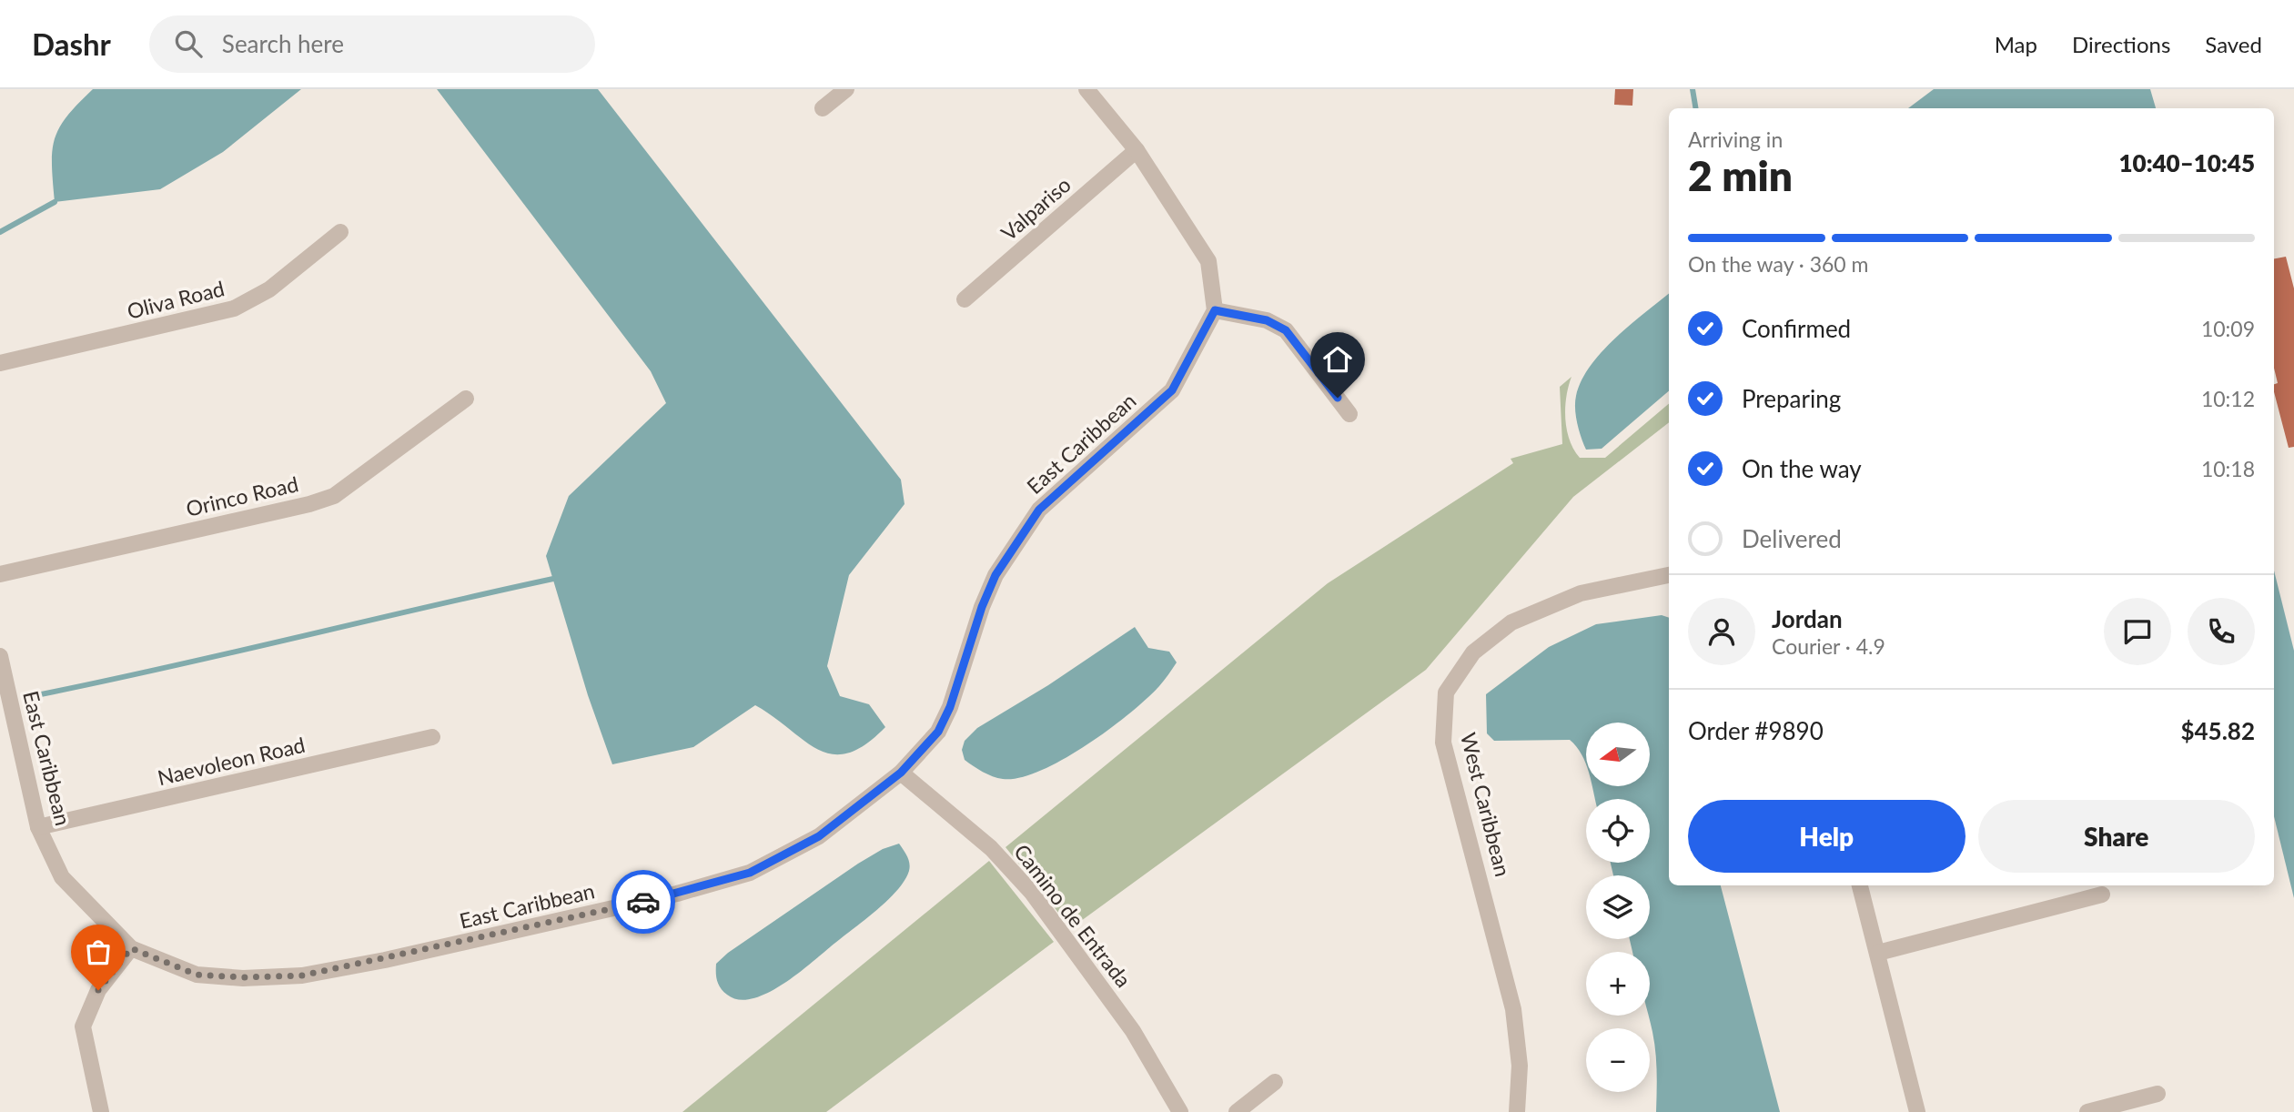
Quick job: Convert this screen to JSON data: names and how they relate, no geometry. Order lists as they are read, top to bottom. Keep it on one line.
{"streets":{"street":["Valpariso","Oliva Road","East Caribbean","Orinco Road","Naevoleon Road","West Caribbean","Camino de Entrada"]},"crossings":[["East Caribbean","Naevoleon Road"],["East Caribbean","Camino de Entrada"]],"north":"left","page":{"header":"Dashr","search":"Search here","nav":["Map","Directions","Saved"],"heading":["2 min","Arriving in","10:40–10:45"],"panel":["Jordan","Courier · 4.9","Order #9890","$45.82"],"bar":"On the way · 360 m","list":[["Confirmed","10:09"],["Preparing","10:12"],["On the way","10:18"],"Delivered"],"map_buttons":["+","−"],"buttons":["Help","Share"]}}
